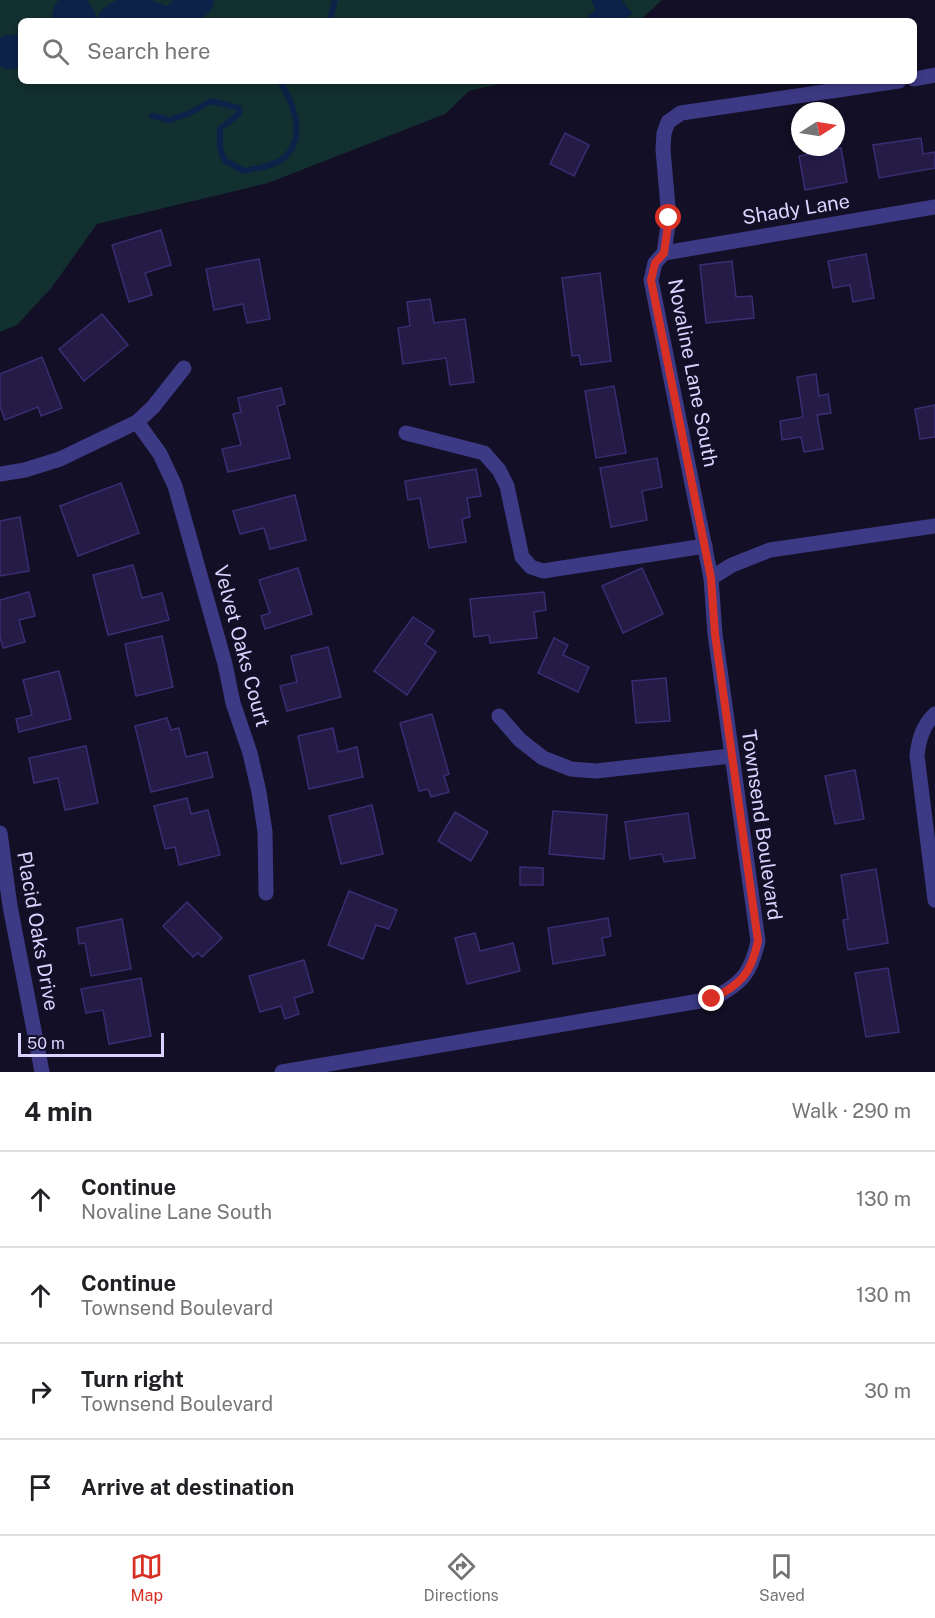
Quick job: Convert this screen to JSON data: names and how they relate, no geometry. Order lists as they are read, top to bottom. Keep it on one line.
{"streets":{"street":["Shady Lane","Novaline Lane South","Velvet Oaks Court","Townsend Boulevard","Placid Oaks Drive"]},"crossings":[["Shady Lane","Novaline Lane South"],["Novaline Lane South","Townsend Boulevard"]],"scale_bar":"50 m","north":"right","page":{"search":"Search here","scale":"50 m","heading":["4 min","Walk · 290 m"],"list":[["Continue","Novaline Lane South","130 m"],["Continue","Townsend Boulevard","130 m"],["Turn right","Townsend Boulevard","30 m"],"Arrive at destination"],"nav":["Map","Directions","Saved"]}}
